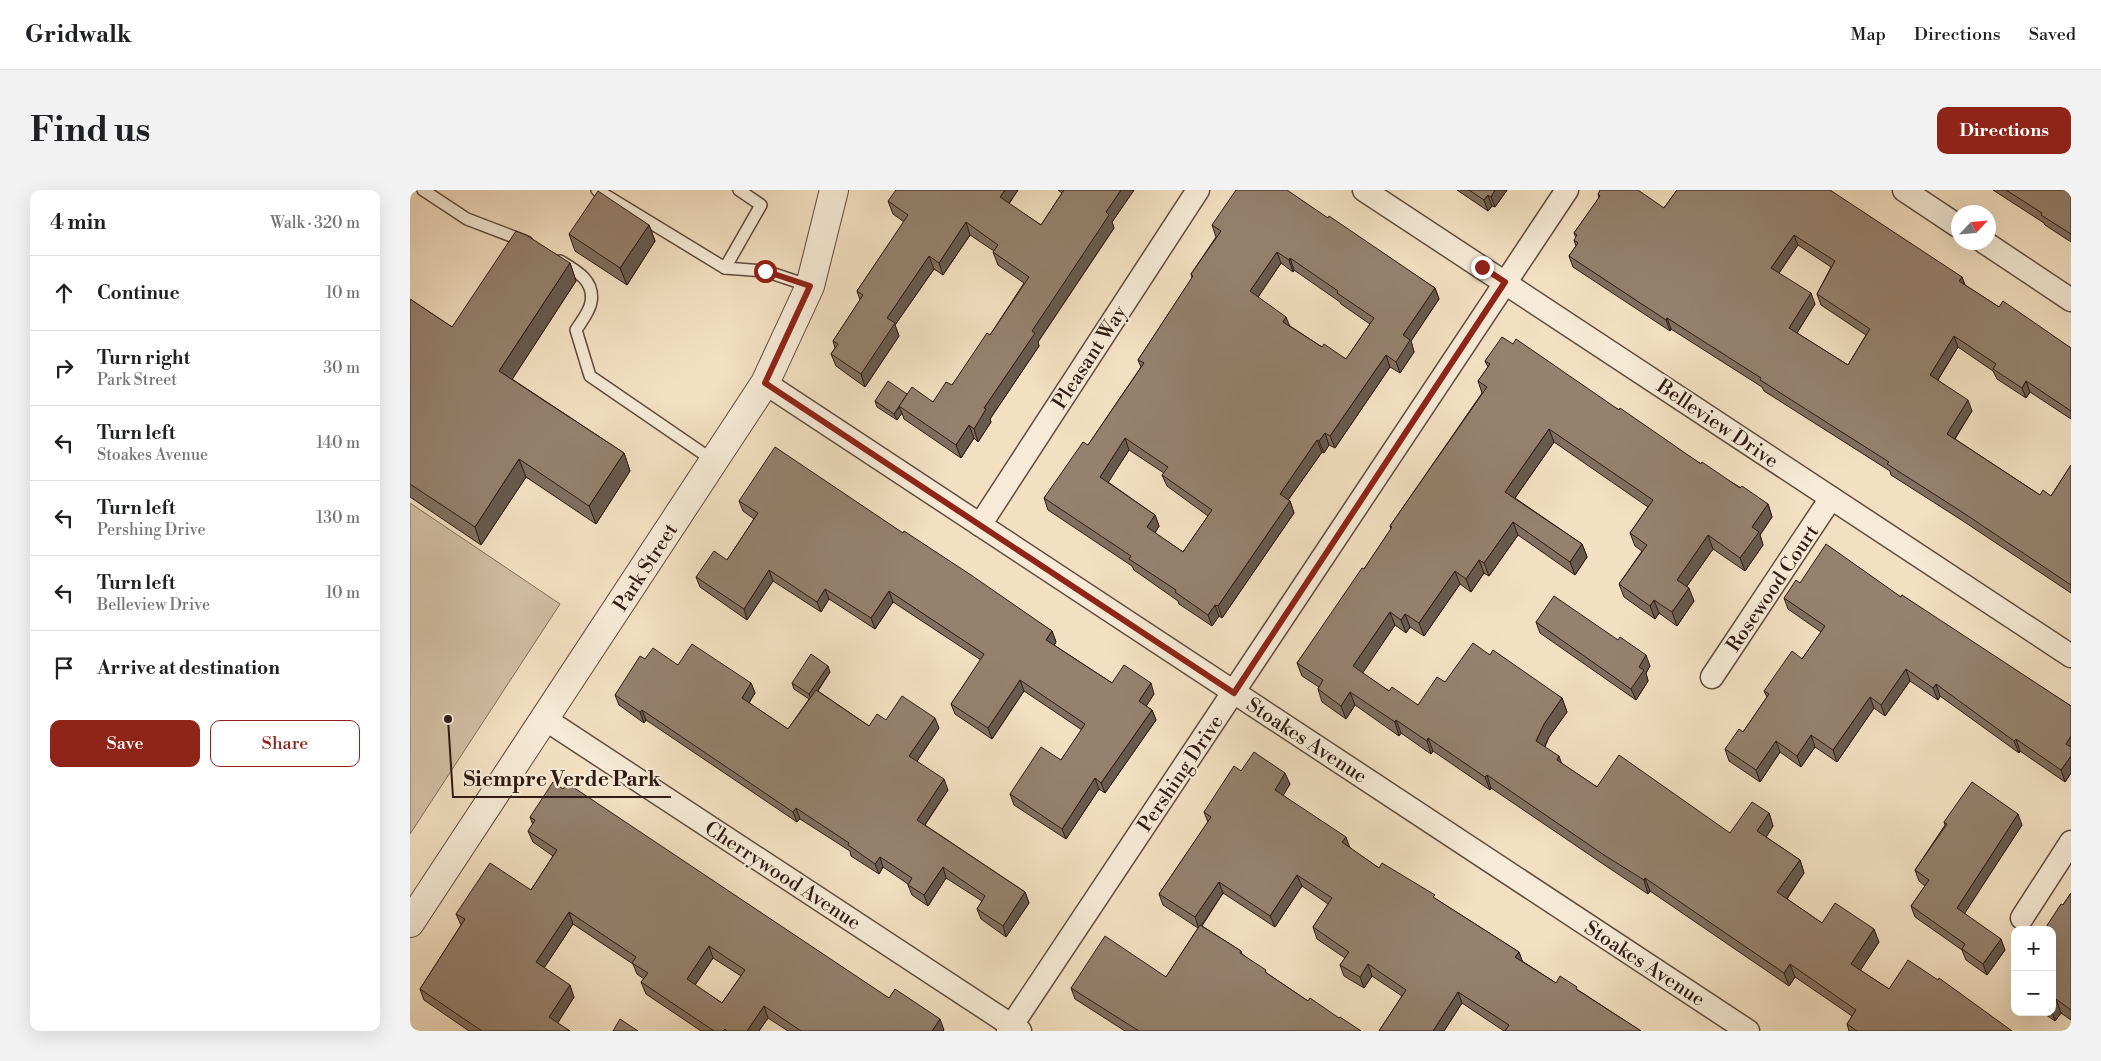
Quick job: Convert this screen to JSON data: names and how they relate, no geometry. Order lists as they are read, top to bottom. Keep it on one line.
{"streets":{"street":["Pleasant Way","Belleview Drive","Park Street","Rosewood Court","Stoakes Avenue","Pershing Drive","Cherrywood Avenue"]},"crossings":[["Pleasant Way","Stoakes Avenue"],["Belleview Drive","Rosewood Court"],["Belleview Drive","Pershing Drive"],["Park Street","Stoakes Avenue"],["Park Street","Cherrywood Avenue"],["Stoakes Avenue","Pershing Drive"],["Pershing Drive","Cherrywood Avenue"]],"places":["Siempre Verde Park"],"north":"top right","page":{"header":"Gridwalk","nav":["Map","Directions","Saved"],"buttons":["Directions",["Save","Share"]],"title":"Find us","heading":["4 min","Walk · 320 m"],"list":[["Continue","10 m"],["Turn right","Park Street","30 m"],["Turn left","Stoakes Avenue","140 m"],["Turn left","Pershing Drive","130 m"],["Turn left","Belleview Drive","10 m"],"Arrive at destination"],"map_buttons":["+","−"]}}
